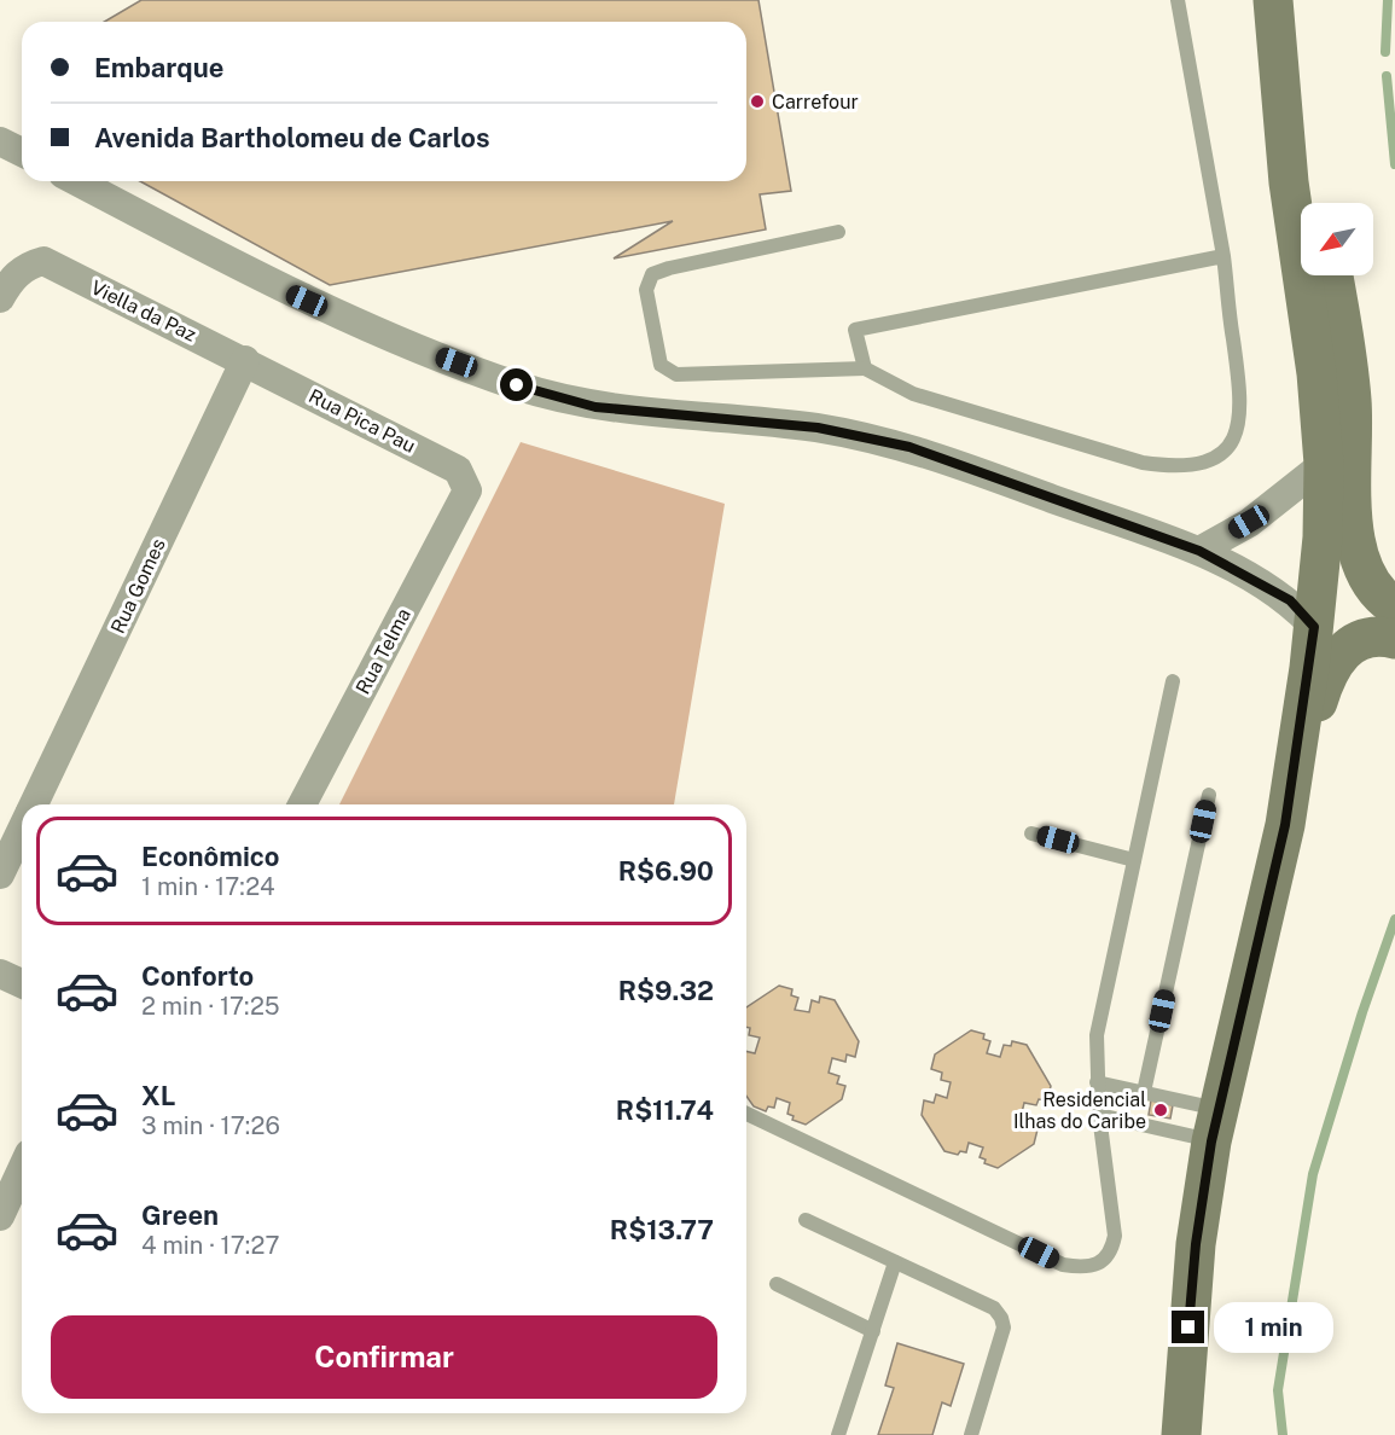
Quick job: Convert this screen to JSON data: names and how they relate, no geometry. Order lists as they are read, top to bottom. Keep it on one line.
{"streets":{"street":["Viella da Paz","Rua Pica Pau","Rua Gomes","Rua Telma"]},"crossings":[["Viella da Paz","Rua Pica Pau"],["Viella da Paz","Rua Gomes"],["Rua Pica Pau","Rua Gomes"],["Rua Pica Pau","Rua Telma"]],"places":["Carrefour","Residencial Ilhas do Caribe"],"north":"bottom left","page":{"banner":["Embarque","Avenida Bartholomeu de Carlos"],"list":[{"name":"Econômico","note":"1 min · 17:24","value":"R$6.90"},{"name":"Conforto","note":"2 min · 17:25","value":"R$9.32"},{"name":"XL","note":"3 min · 17:26","value":"R$11.74"},{"name":"Green","note":"4 min · 17:27","value":"R$13.77"}],"buttons":"Confirmar","bubble":"1 min"}}
